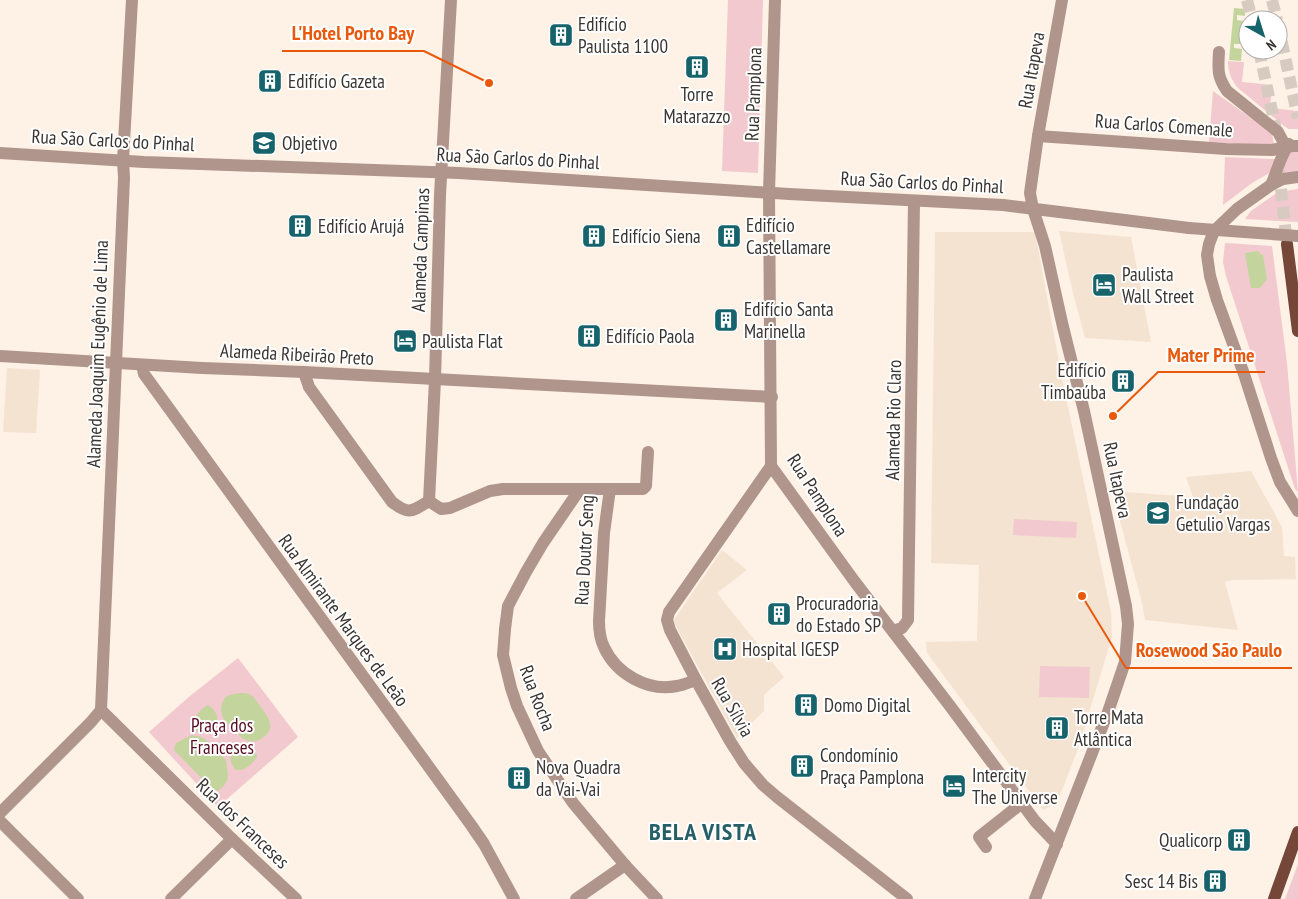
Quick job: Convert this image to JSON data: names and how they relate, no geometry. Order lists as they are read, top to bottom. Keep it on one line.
{"streets":{"street":["Rua Itapeva","Rua Pamplona","Rua Carlos Comenale","Rua São Carlos do Pinhal","Alameda Campinas","Alameda Joaquim Eugênio de Lima","Alameda Ribeirão Preto","Alameda Rio Claro","Rua Doutor Seng","Rua Almirante Marques de Leão","Rua Rocha","Rua Sílvia","Rua dos Franceses"]},"crossings":[["Rua Itapeva","Rua Pamplona"],["Rua Itapeva","Rua Carlos Comenale"],["Rua Itapeva","Rua São Carlos do Pinhal"],["Rua Pamplona","Rua São Carlos do Pinhal"],["Rua Pamplona","Alameda Ribeirão Preto"],["Rua Pamplona","Alameda Rio Claro"],["Rua Pamplona","Rua Sílvia"],["Rua São Carlos do Pinhal","Alameda Campinas"],["Rua São Carlos do Pinhal","Alameda Joaquim Eugênio de Lima"],["Rua São Carlos do Pinhal","Alameda Rio Claro"],["Alameda Campinas","Alameda Ribeirão Preto"],["Alameda Campinas","Rua Doutor Seng"],["Alameda Joaquim Eugênio de Lima","Alameda Ribeirão Preto"],["Alameda Joaquim Eugênio de Lima","Rua dos Franceses"],["Alameda Ribeirão Preto","Rua Almirante Marques de Leão"],["Rua Doutor Seng","Rua Rocha"],["Rua Doutor Seng","Rua Sílvia"]],"districts":["BELA VISTA"],"parks":["Praça dos Franceses"],"places":{"building":["Edifício Paulista 1100","Torre Matarazzo","Edifício Gazeta","Edifício Arujá","Edifício Siena","Edifício Castellamare","Edifício Santa Marinella","Edifício Paola","Edifício Timbaúba","Procuradoria do Estado SP","Domo Digital","Torre Mata Atlântica","Condomínio Praça Pamplona","Nova Quadra da Vai-Vai","Qualicorp","Sesc 14 Bis"],"other":["L'Hotel Porto Bay","Mater Prime","Rosewood São Paulo"],"school or university":["Objetivo","Fundação Getulio Vargas"],"hotel":["Paulista Wall Street","Paulista Flat","Intercity The Universe"],"hospital":["Hospital IGESP"]},"north":"bottom right"}
